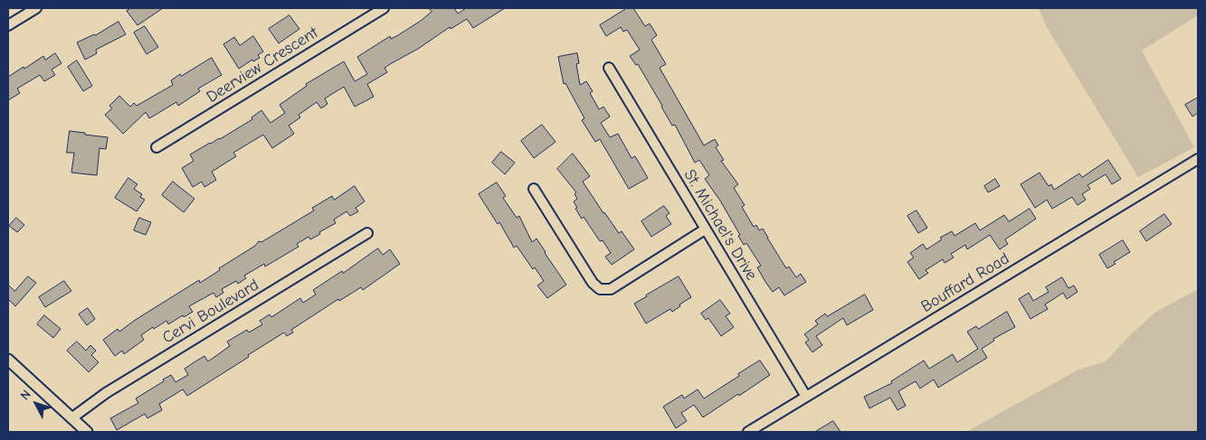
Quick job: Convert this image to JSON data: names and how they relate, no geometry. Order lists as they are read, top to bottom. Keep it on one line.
{"streets":{"street":["Deerview Crescent","St. Michael's Drive","Bouffard Road","Cervi Boulevard"]},"crossings":[["St. Michael's Drive","Bouffard Road"]],"north":"top left"}
